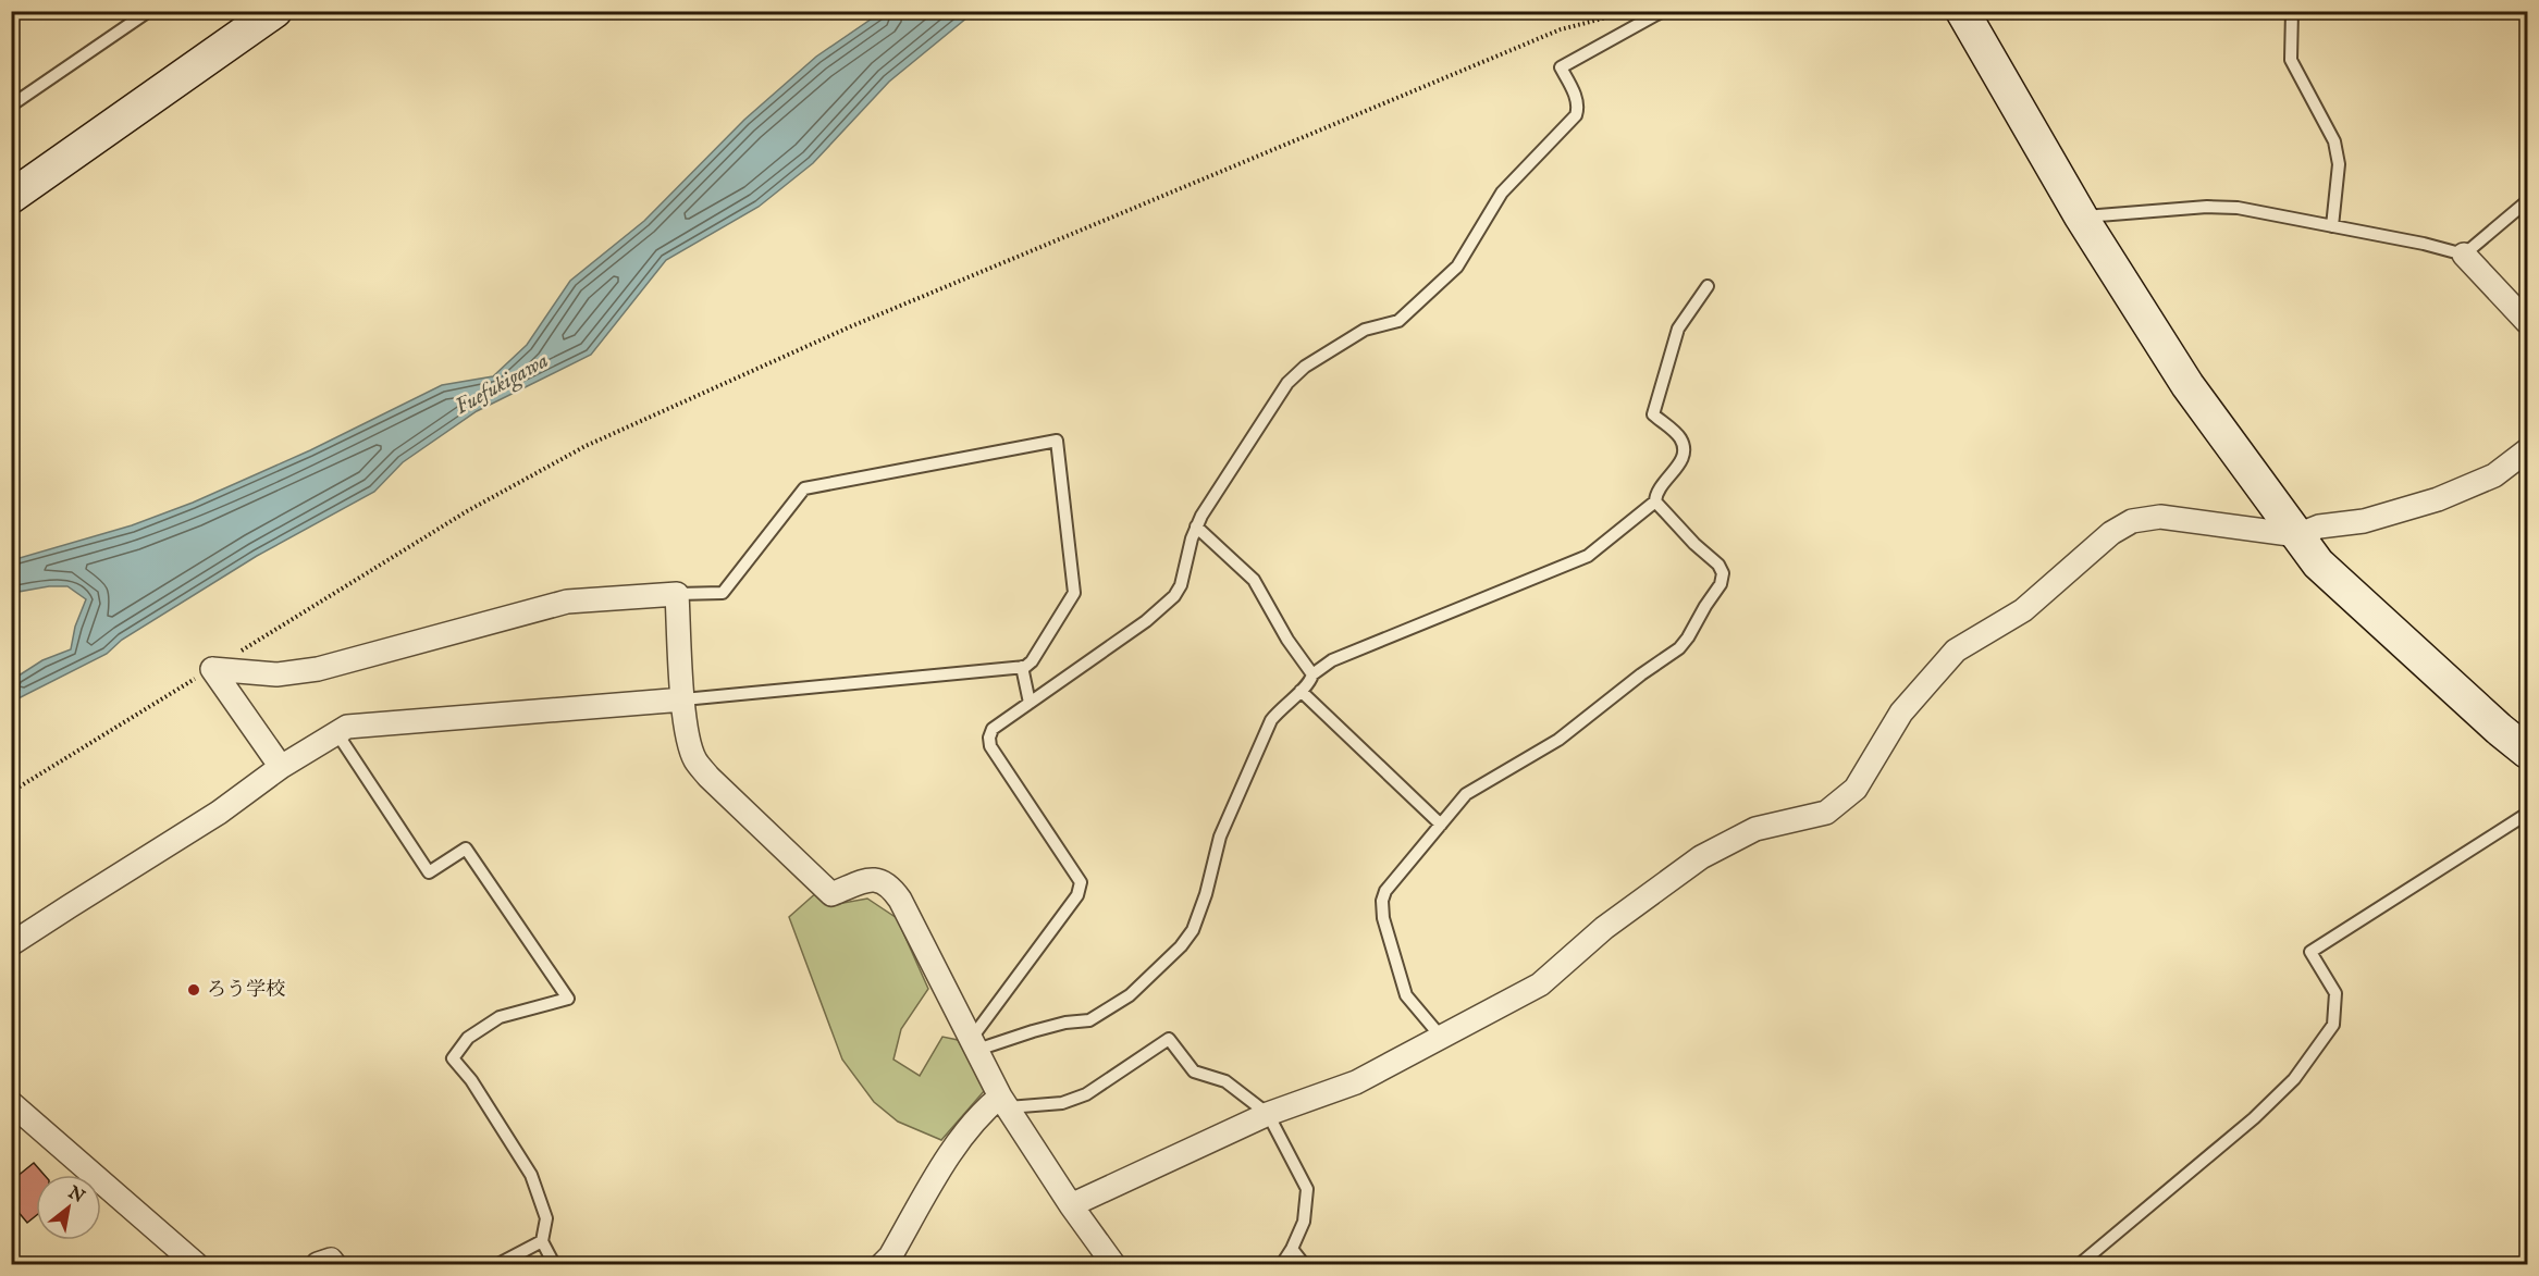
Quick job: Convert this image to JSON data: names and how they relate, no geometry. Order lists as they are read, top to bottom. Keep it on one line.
{"water":["Fuefukigawa"],"places":["ろう学校"],"north":"top right"}
